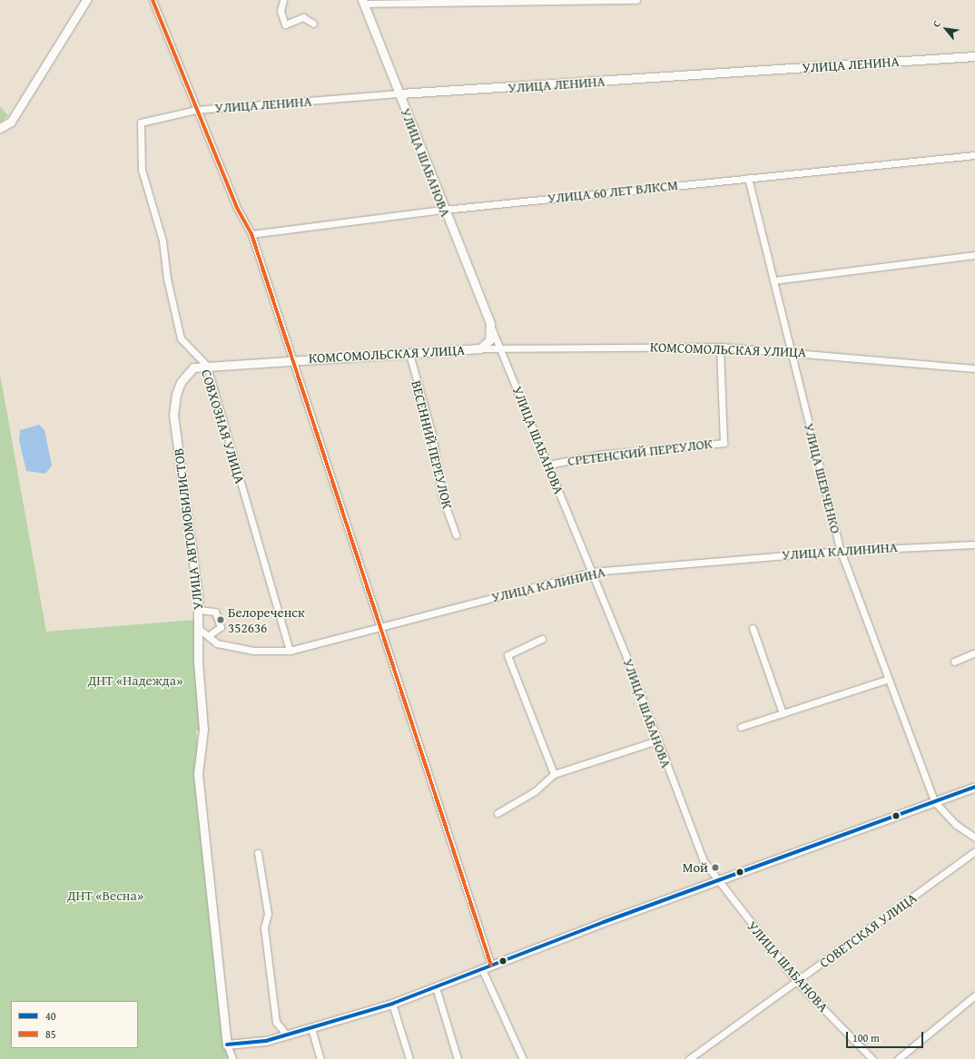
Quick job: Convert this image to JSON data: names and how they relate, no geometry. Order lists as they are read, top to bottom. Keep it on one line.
{"streets":{"street":["УЛИЦА ЛЕНИНА","УЛИЦА ШАБАНОВА","УЛИЦА 60 ЛЕТ ВЛКСМ","КОМСОМОЛЬСКАЯ УЛИЦА","СОВХОЗНАЯ УЛИЦА","ВЕСЕННИЙ ПЕРЕУЛОК","СРЕТЕНСКИЙ ПЕРЕУЛОК","УЛИЦА ШЕВЧЕНКО","УЛИЦА АВТОМОБИЛИСТОВ","УЛИЦА КАЛИНИНА","СОВЕТСКАЯ УЛИЦА"]},"crossings":[["УЛИЦА ЛЕНИНА","УЛИЦА ШАБАНОВА"],["УЛИЦА ЛЕНИНА","СОВХОЗНАЯ УЛИЦА"],["УЛИЦА ШАБАНОВА","УЛИЦА 60 ЛЕТ ВЛКСМ"],["УЛИЦА ШАБАНОВА","КОМСОМОЛЬСКАЯ УЛИЦА"],["УЛИЦА ШАБАНОВА","СРЕТЕНСКИЙ ПЕРЕУЛОК"],["УЛИЦА ШАБАНОВА","УЛИЦА КАЛИНИНА"],["УЛИЦА ШАБАНОВА","СОВЕТСКАЯ УЛИЦА"],["УЛИЦА 60 ЛЕТ ВЛКСМ","УЛИЦА ШЕВЧЕНКО"],["КОМСОМОЛЬСКАЯ УЛИЦА","СОВХОЗНАЯ УЛИЦА"],["КОМСОМОЛЬСКАЯ УЛИЦА","ВЕСЕННИЙ ПЕРЕУЛОК"],["КОМСОМОЛЬСКАЯ УЛИЦА","СРЕТЕНСКИЙ ПЕРЕУЛОК"],["КОМСОМОЛЬСКАЯ УЛИЦА","УЛИЦА ШЕВЧЕНКО"],["КОМСОМОЛЬСКАЯ УЛИЦА","УЛИЦА АВТОМОБИЛИСТОВ"],["СОВХОЗНАЯ УЛИЦА","УЛИЦА АВТОМОБИЛИСТОВ"],["СОВХОЗНАЯ УЛИЦА","УЛИЦА КАЛИНИНА"],["УЛИЦА ШЕВЧЕНКО","УЛИЦА КАЛИНИНА"],["УЛИЦА АВТОМОБИЛИСТОВ","УЛИЦА КАЛИНИНА"]],"parks":["ДНТ «Надежда»","ДНТ «Весна»"],"places":["Белореченск 352636","Мой"],"lines":["transit line 85","transit line 40"],"legend":["40","85"],"scale_bar":"100 m","north":"top left"}
